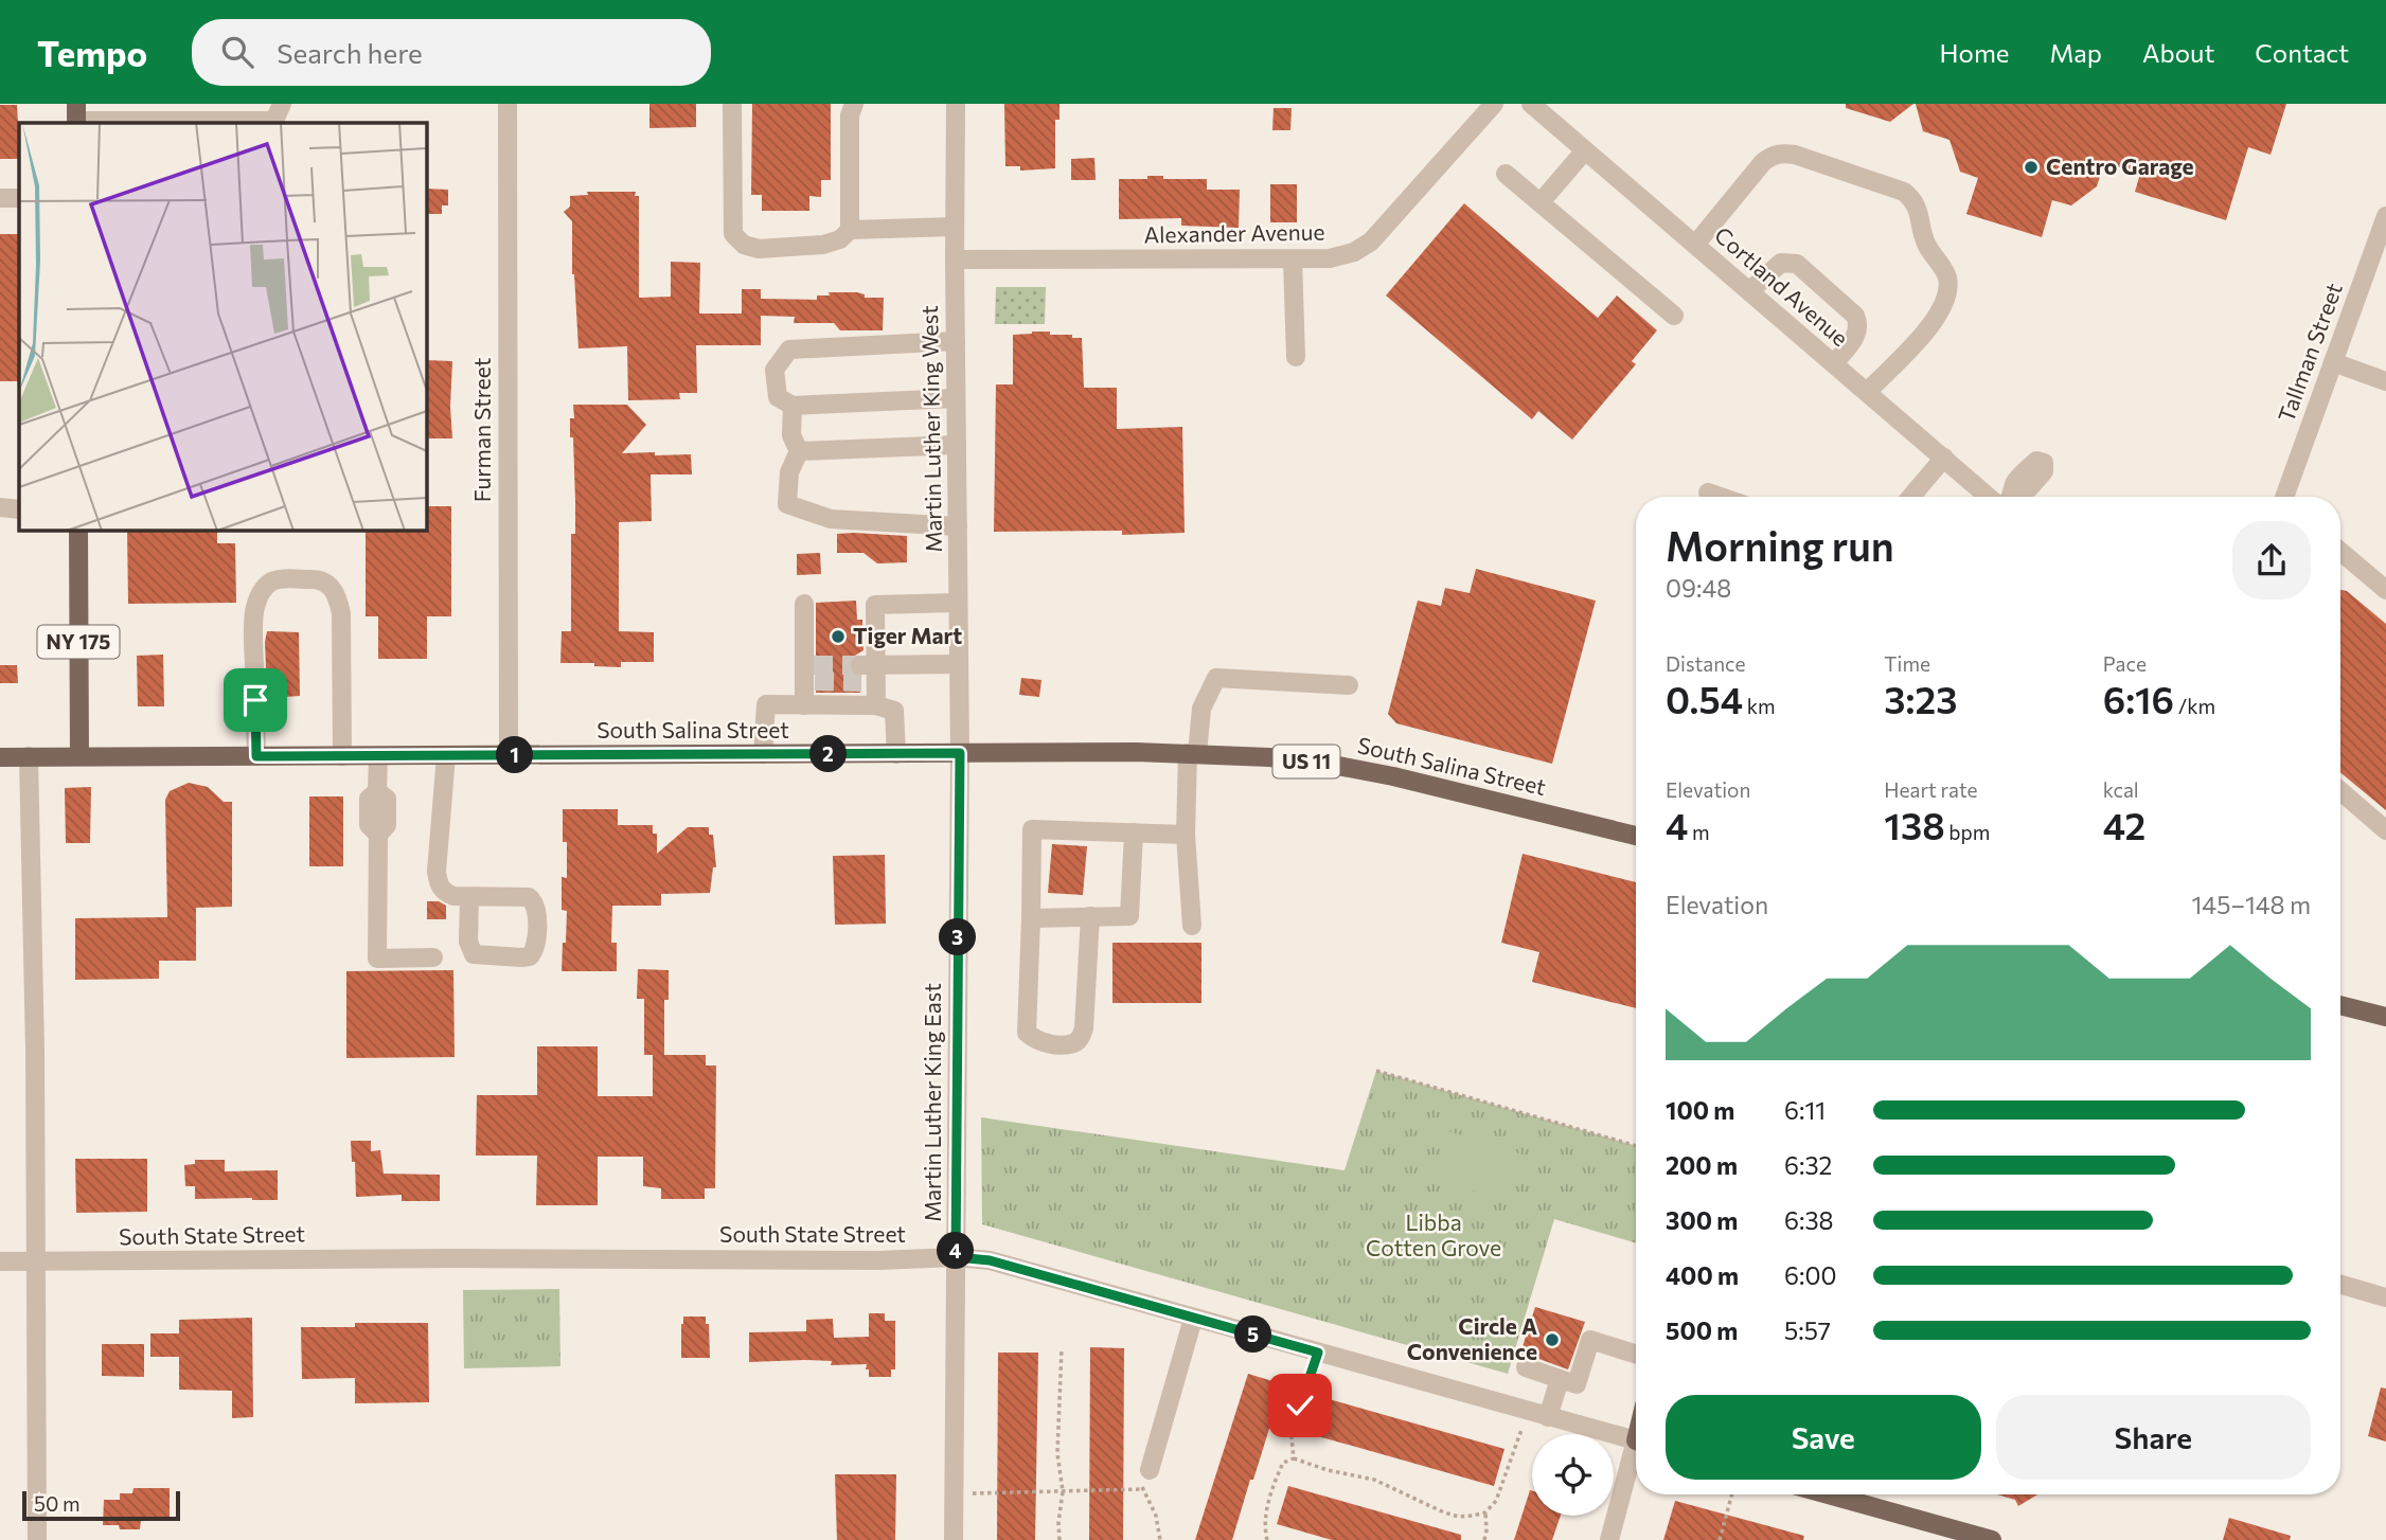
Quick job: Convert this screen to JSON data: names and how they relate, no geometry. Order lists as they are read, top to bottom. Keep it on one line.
{"streets":{"main road":["NY 175","South Salina Street","US 11"],"street":["Alexander Avenue","Cortland Avenue","Tallman Street","Martin Luther King West","Furman Street","Martin Luther King East","South State Street"]},"crossings":[["Alexander Avenue","Martin Luther King West"],["Martin Luther King West","South Salina Street"],["Martin Luther King West","Martin Luther King East"],["Furman Street","South Salina Street"],["NY 175","South Salina Street"],["South Salina Street","Martin Luther King East"],["Martin Luther King East","South State Street"]],"parks":["Libba Cotten Grove"],"places":["Centro Garage","Tiger Mart","Circle A Convenience"],"scale_bar":"50 m","page":{"header":"Tempo","search":"Search here","nav":["Home","Map","About","Contact"],"heading":["Morning run","09:48"],"stats":[["Distance","0.54 km"],["Time","3:23"],["Pace","6:16 /km"],["Elevation","4 m"],["Heart rate","138 bpm"],["kcal","42"]],"pins":["2","1","3","4","5"],"chart":["Elevation","145–148 m"],"list":[{"name":"100 m","note":"6:11"},{"name":"200 m","note":"6:32"},{"name":"300 m","note":"6:38"},{"name":"400 m","note":"6:00"},{"name":"500 m","note":"5:57"}],"buttons":["Save","Share"],"scale":"50 m"}}
